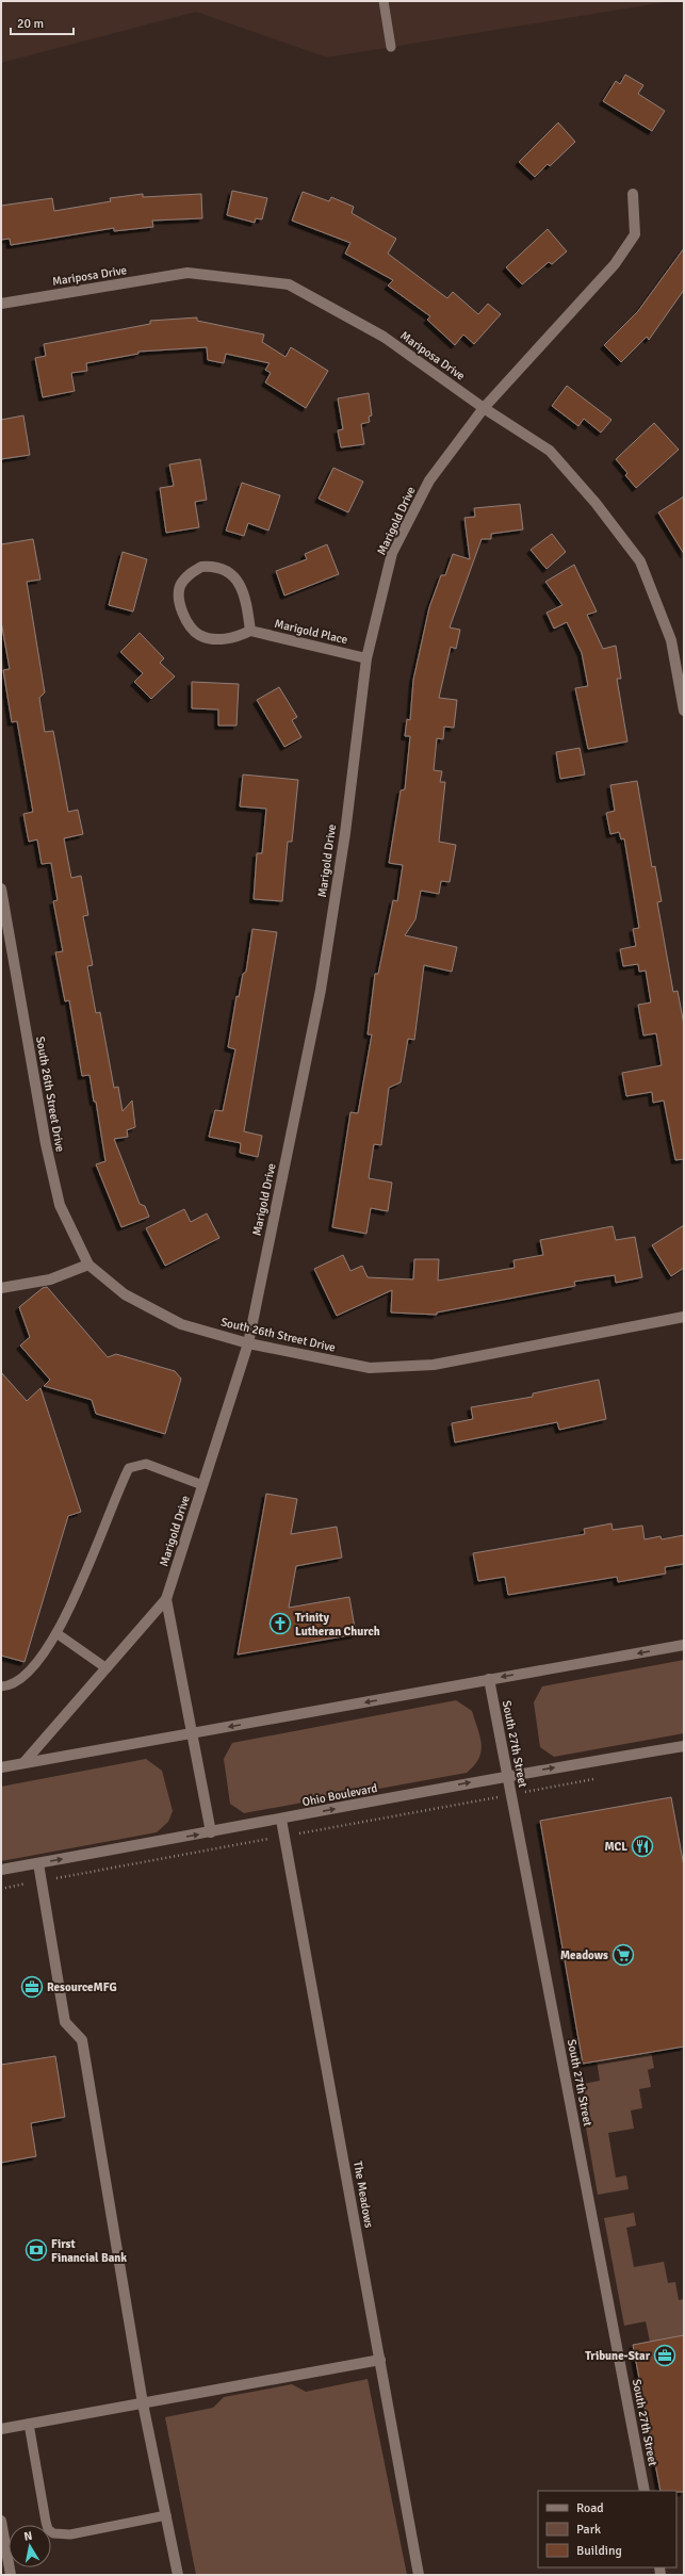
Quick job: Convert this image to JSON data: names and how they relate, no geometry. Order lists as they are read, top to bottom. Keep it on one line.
{"streets":{"street":["Mariposa Drive","Marigold Drive","Marigold Place","South 26th Street Drive","South 27th Street","Ohio Boulevard","The Meadows"]},"crossings":[["Mariposa Drive","Marigold Drive"],["Marigold Drive","Marigold Place"],["Marigold Drive","South 26th Street Drive"],["Marigold Drive","Ohio Boulevard"],["South 27th Street","Ohio Boulevard"],["Ohio Boulevard","The Meadows"]],"one_way":["Ohio Boulevard"],"places":{"church":["Trinity Lutheran Church"],"restaurant":["MCL"],"supermarket":["Meadows"],"office":["ResourceMFG","Tribune-Star"],"bank":["First Financial Bank"]},"legend":["Road","Park","Building"],"scale_bar":"20 m","north":"top"}
